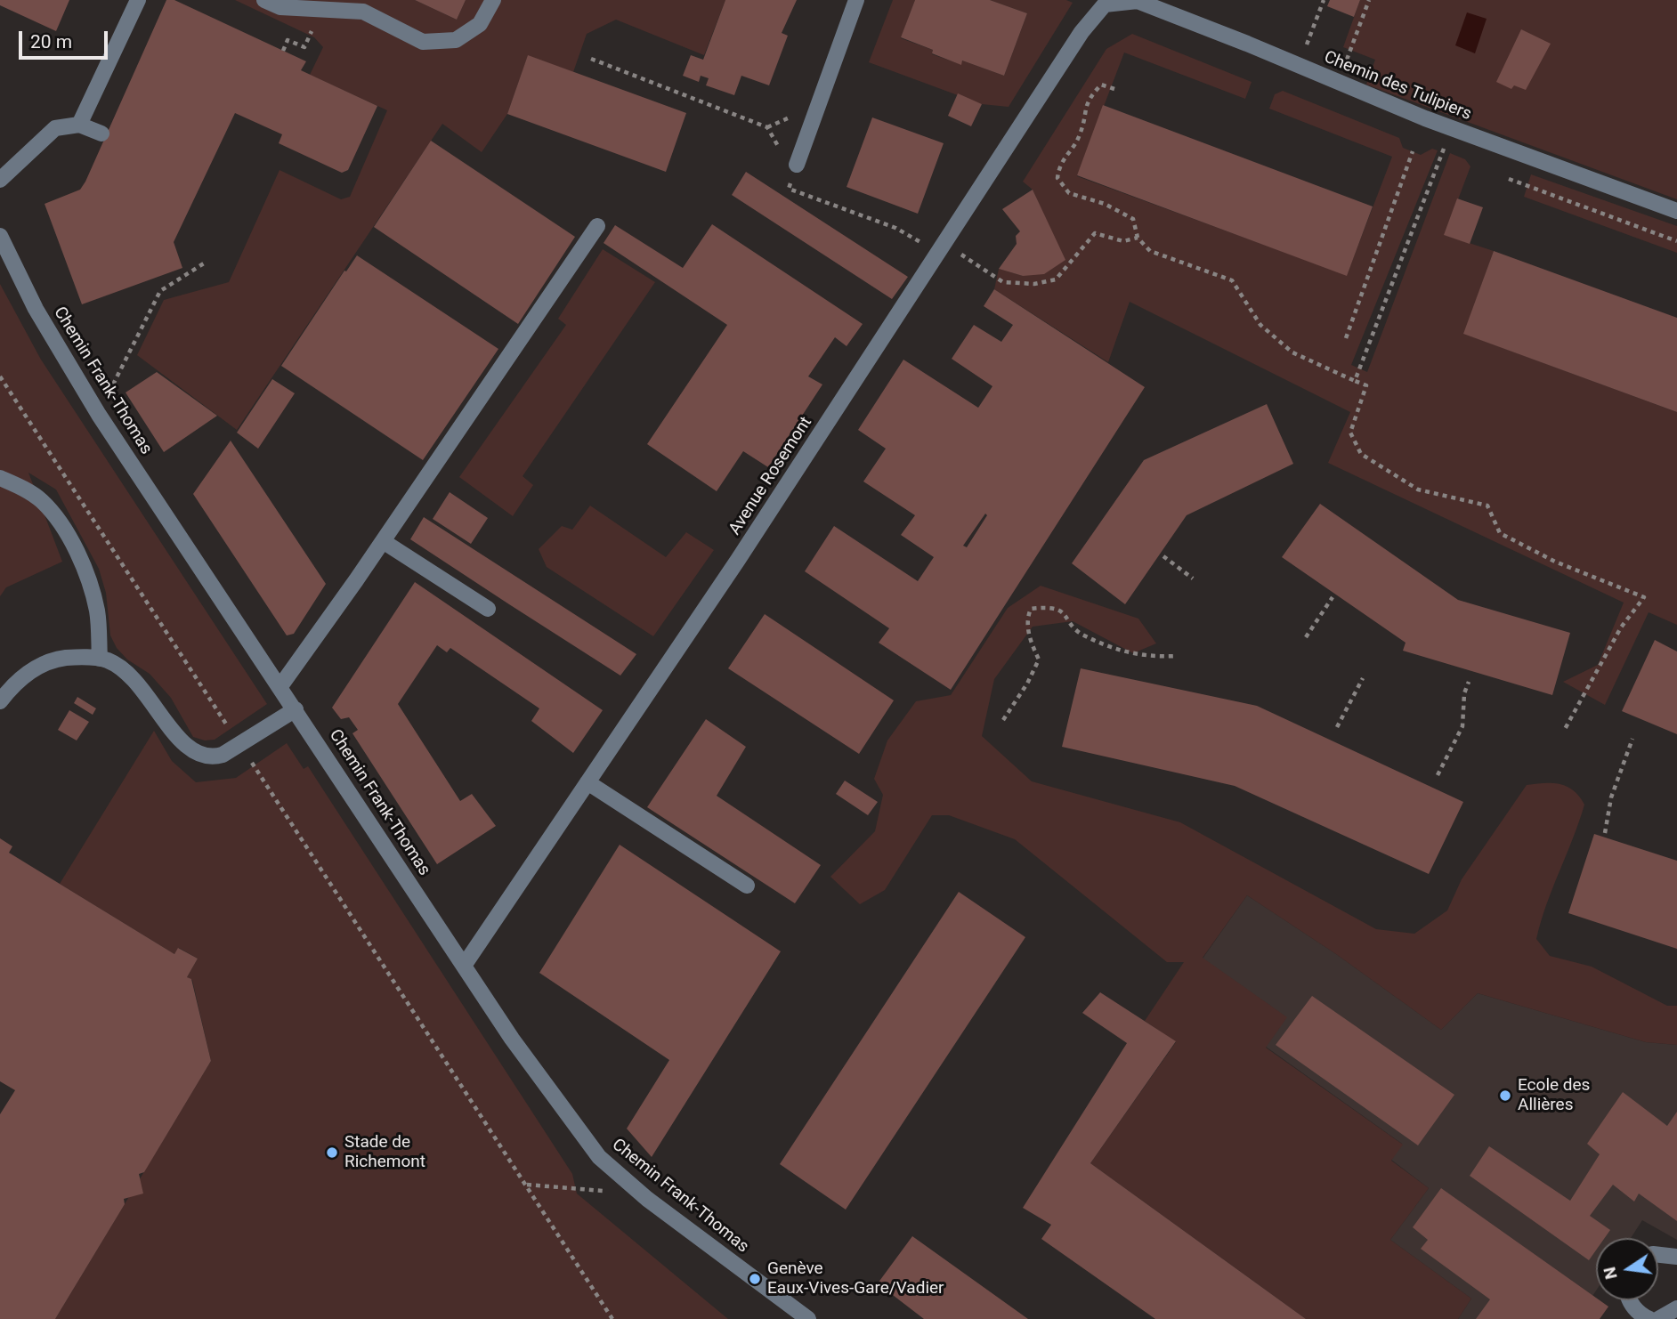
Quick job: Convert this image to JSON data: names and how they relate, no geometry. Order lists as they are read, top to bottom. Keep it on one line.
{"streets":{"street":["Chemin des Tulipiers","Chemin Frank-Thomas","Avenue Rosemont"]},"crossings":[["Chemin des Tulipiers","Avenue Rosemont"],["Chemin Frank-Thomas","Avenue Rosemont"]],"places":["Ecole des Allières","Stade de Richemont","Genève Eaux-Vives-Gare/Vadier"],"scale_bar":"20 m","north":"left"}
